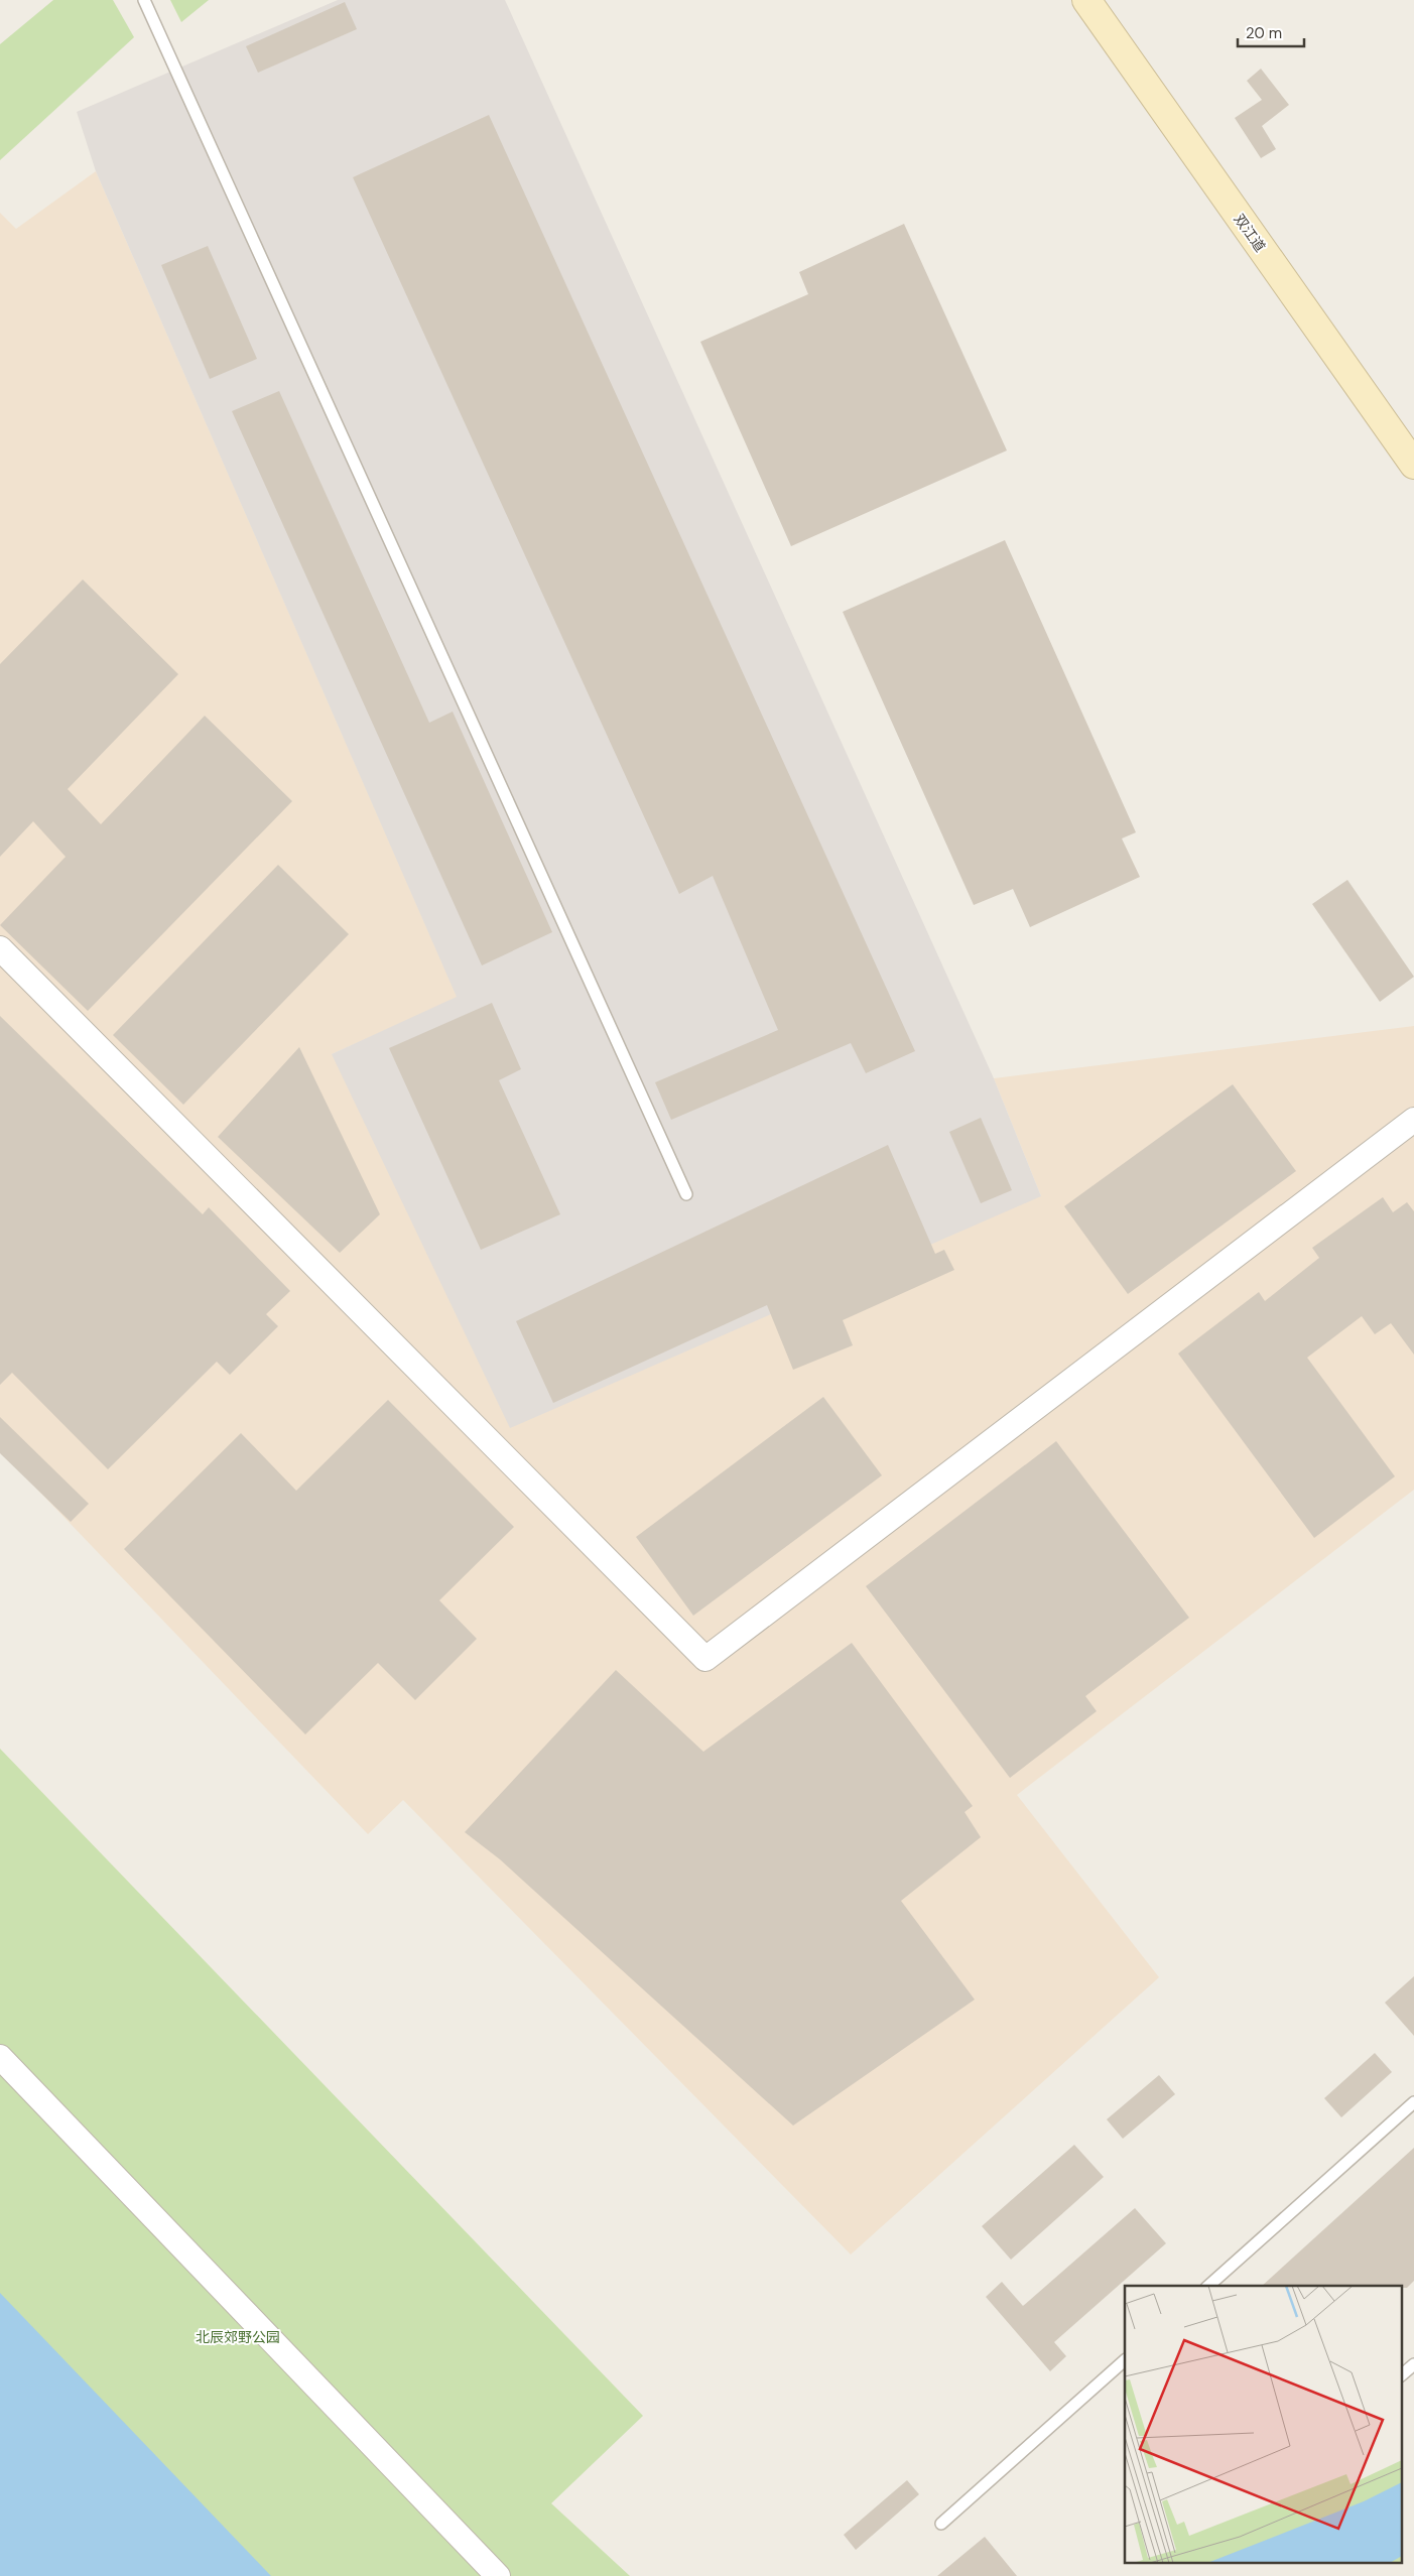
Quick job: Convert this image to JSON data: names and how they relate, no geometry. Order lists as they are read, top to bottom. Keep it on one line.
{"streets":{"main road":["双江道"]},"parks":["北辰郊野公园"],"scale_bar":"20 m"}
